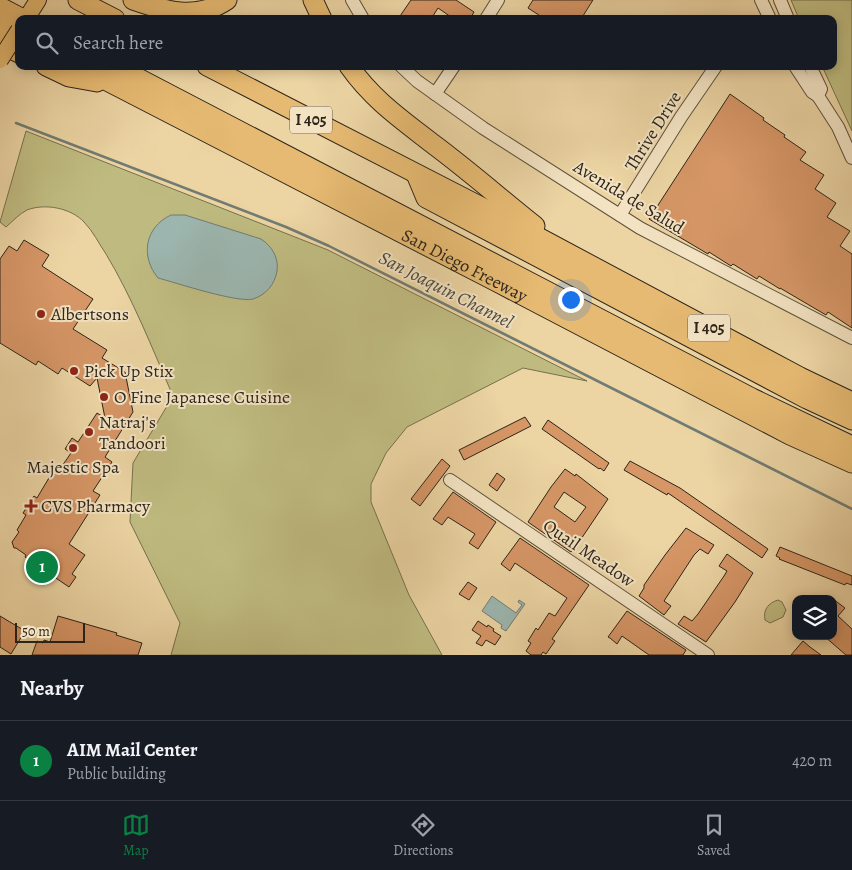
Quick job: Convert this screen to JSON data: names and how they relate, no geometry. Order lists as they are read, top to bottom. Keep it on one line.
{"streets":{"highway":["I 405","San Diego Freeway"],"street":["Thrive Drive","Avenida de Salud","Quail Meadow"]},"crossings":[["Thrive Drive","Avenida de Salud"]],"water":["San Joaquin Channel"],"places":{"other":["Albertsons","Pick Up Stix","O Fine Japanese Cuisine","Natraj's Tandoori","Majestic Spa"],"health":["CVS Pharmacy"]},"scale_bar":"50 m","page":{"search":"Search here","pins":"1","scale":"50 m","heading":"Nearby","list":[{"mark":"1","name":"AIM Mail Center","note":"Public building","value":"420 m"}],"nav":["Map","Directions","Saved"]}}
